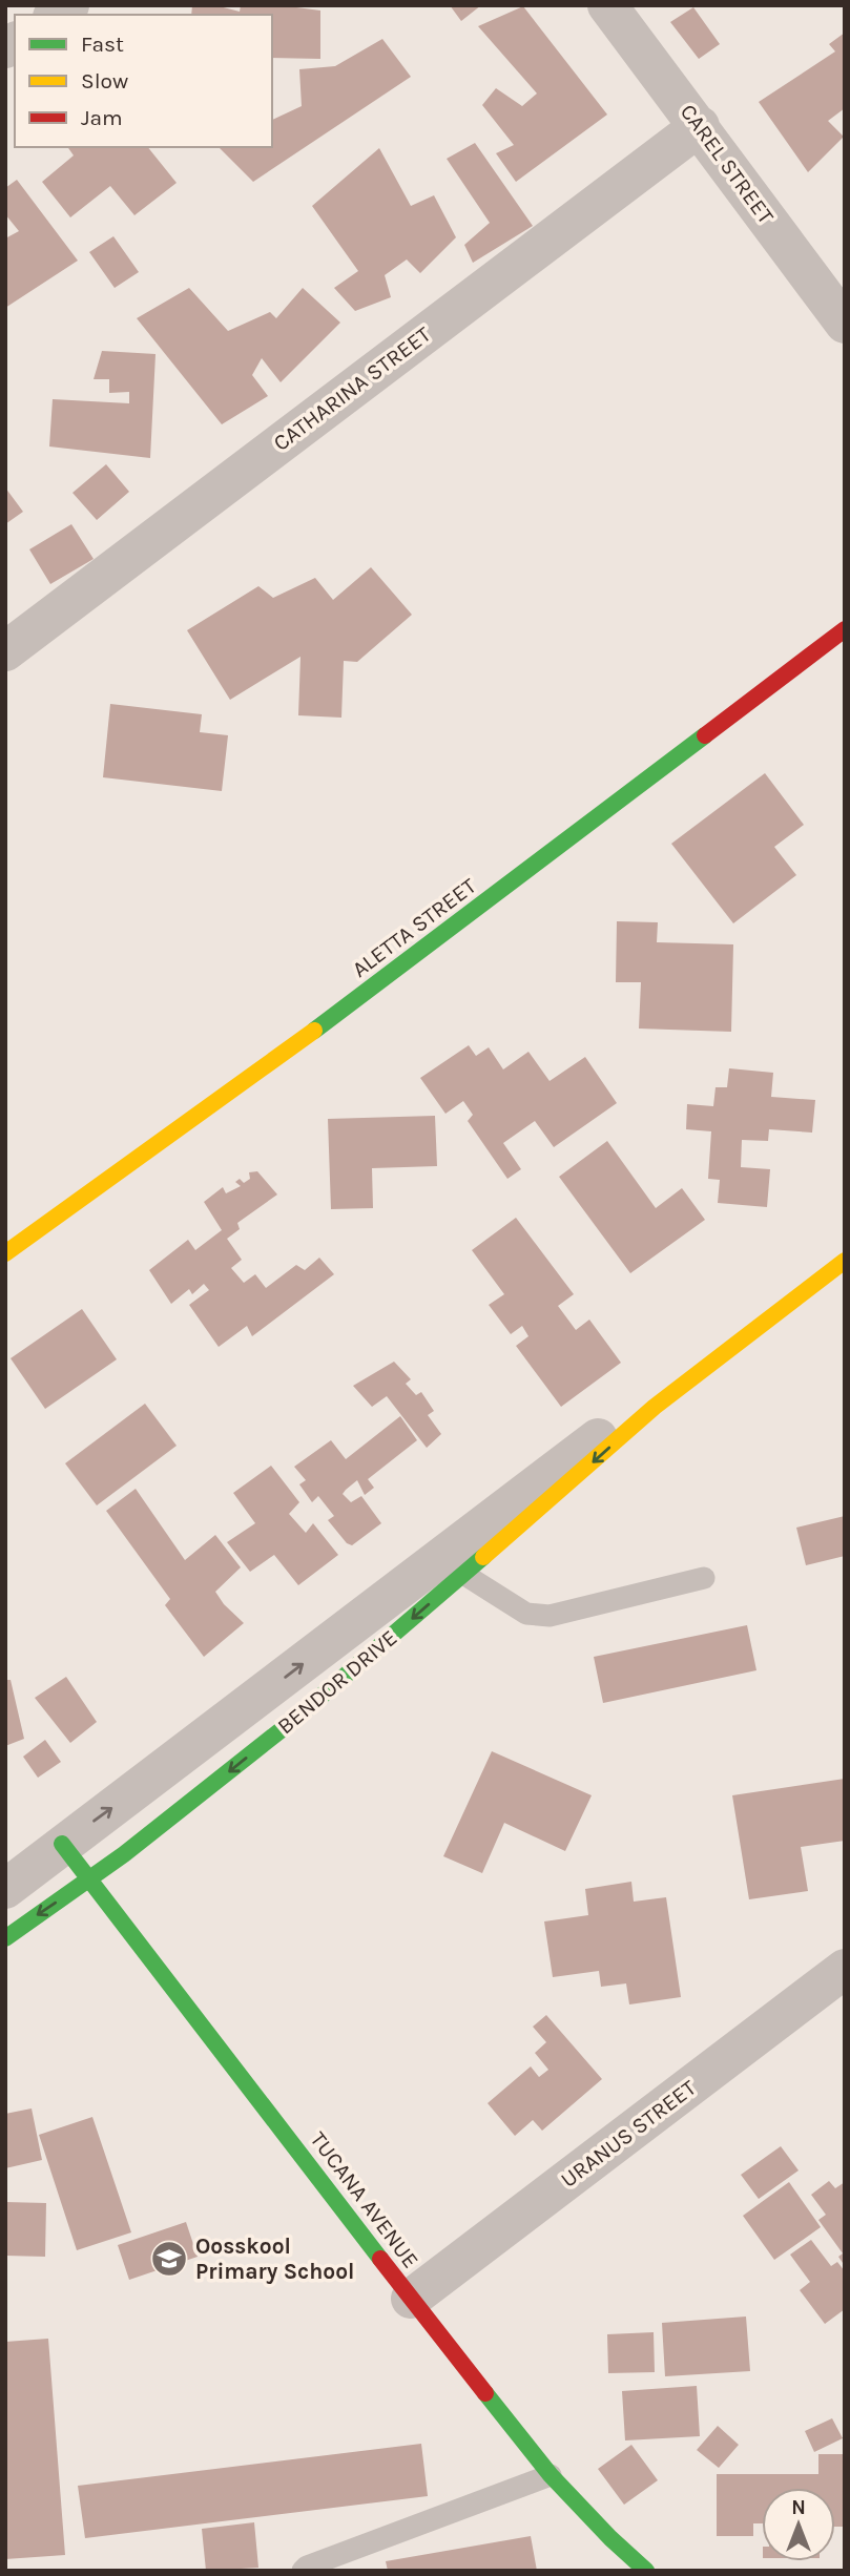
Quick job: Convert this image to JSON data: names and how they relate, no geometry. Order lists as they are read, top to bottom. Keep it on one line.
{"streets":{"street":["CAREL STREET","CATHARINA STREET","ALETTA STREET","BENDOR DRIVE","URANUS STREET","TUCANA AVENUE"]},"crossings":[["CAREL STREET","CATHARINA STREET"],["BENDOR DRIVE","TUCANA AVENUE"],["URANUS STREET","TUCANA AVENUE"]],"places":{"school or university":["Oosskool Primary School"]},"legend":["Fast","Slow","Jam"],"north":"top"}
